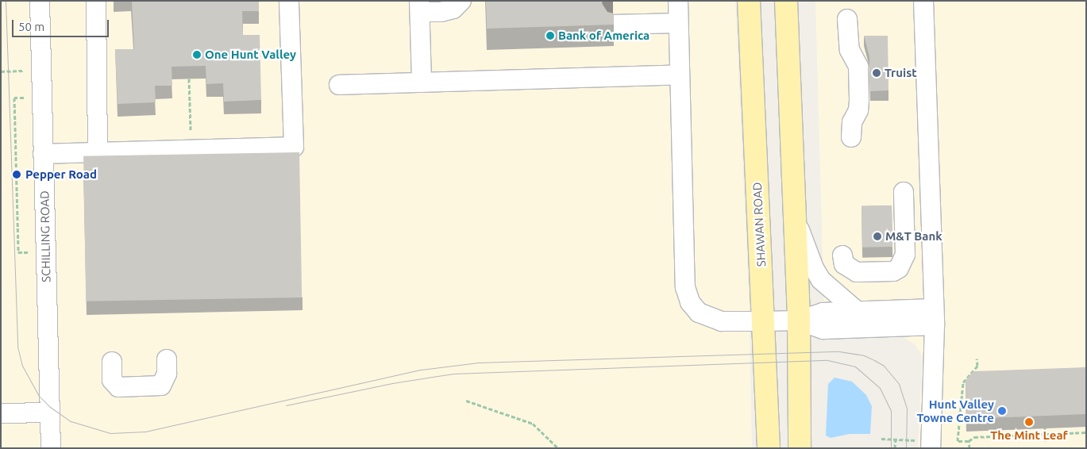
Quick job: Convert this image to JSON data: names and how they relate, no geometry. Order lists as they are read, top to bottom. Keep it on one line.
{"streets":{"main road":["SHAWAN ROAD"],"street":["SCHILLING ROAD"]},"places":["Bank of America","One Hunt Valley","Truist","Pepper Road","M&T Bank","Hunt Valley Towne Centre","The Mint Leaf"],"scale_bar":"50 m"}
